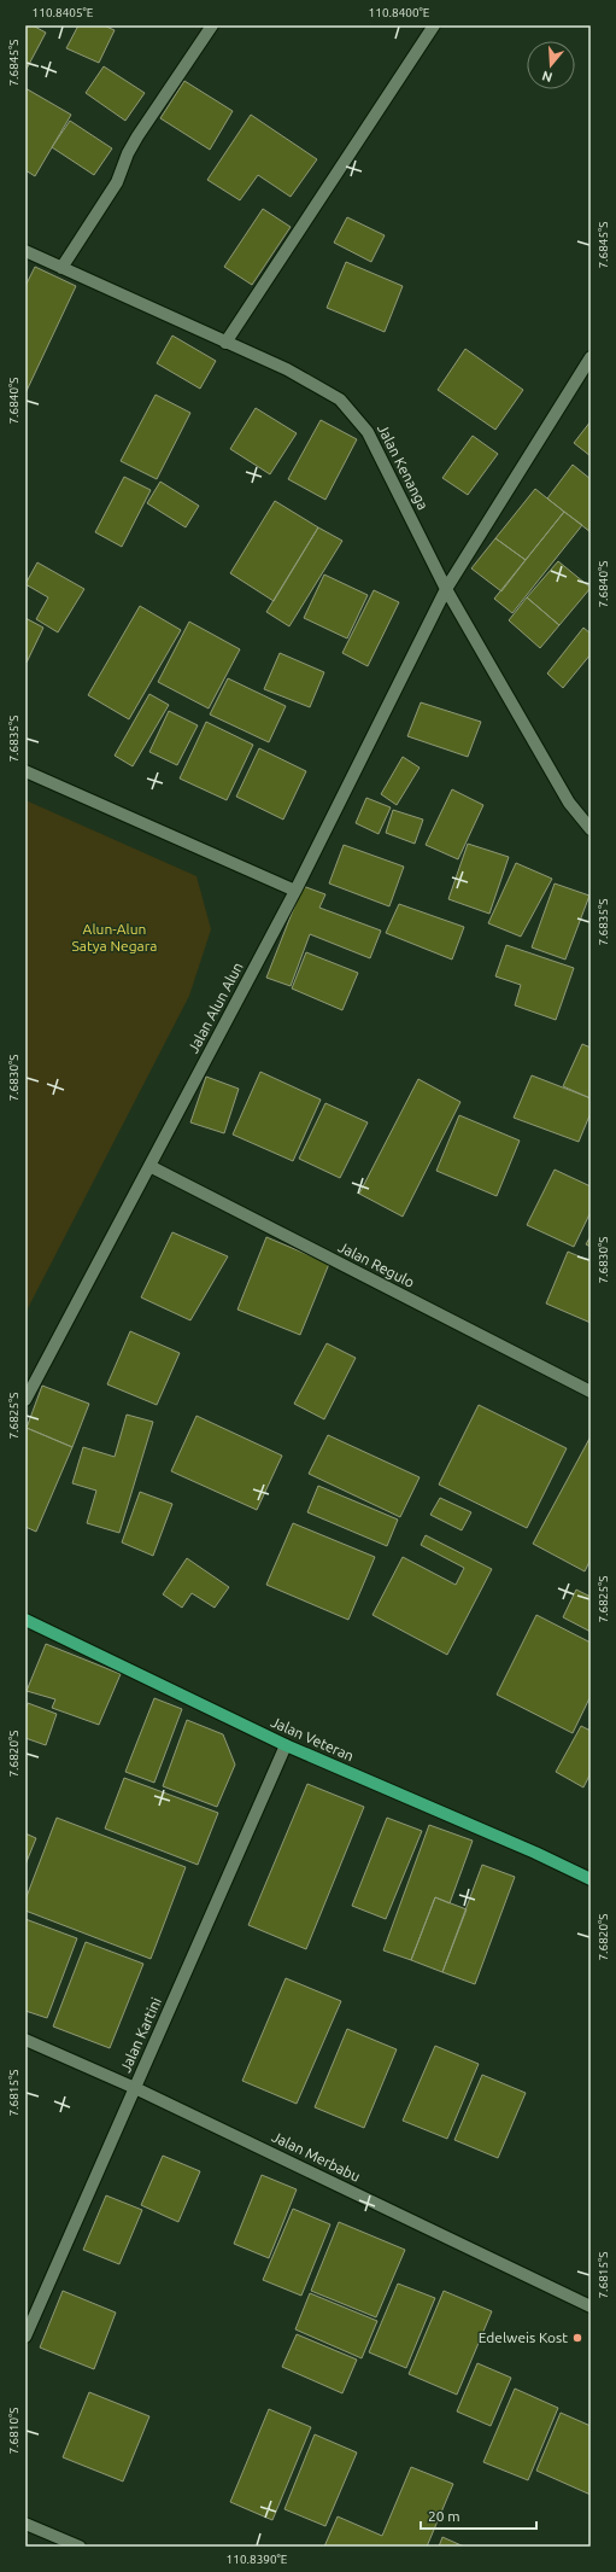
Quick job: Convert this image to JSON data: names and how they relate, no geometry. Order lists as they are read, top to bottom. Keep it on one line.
{"streets":{"main road":["Jalan Veteran"],"street":["Jalan Kenanga","Jalan Alun Alun","Jalan Regulo","Jalan Kartini","Jalan Merbabu"]},"crossings":[["Jalan Kenanga","Jalan Alun Alun"],["Jalan Alun Alun","Jalan Regulo"],["Jalan Veteran","Jalan Kartini"],["Jalan Kartini","Jalan Merbabu"]],"parks":["Alun-Alun Satya Negara"],"places":["Edelweis Kost"],"scale_bar":"20 m","north":"bottom","coordinates":["110.8405°E","110.8400°E","7.6845°S","7.6840°S","7.6835°S","7.6830°S","7.6825°S","7.6820°S","7.6815°S","7.6810°S","110.8390°E"]}
